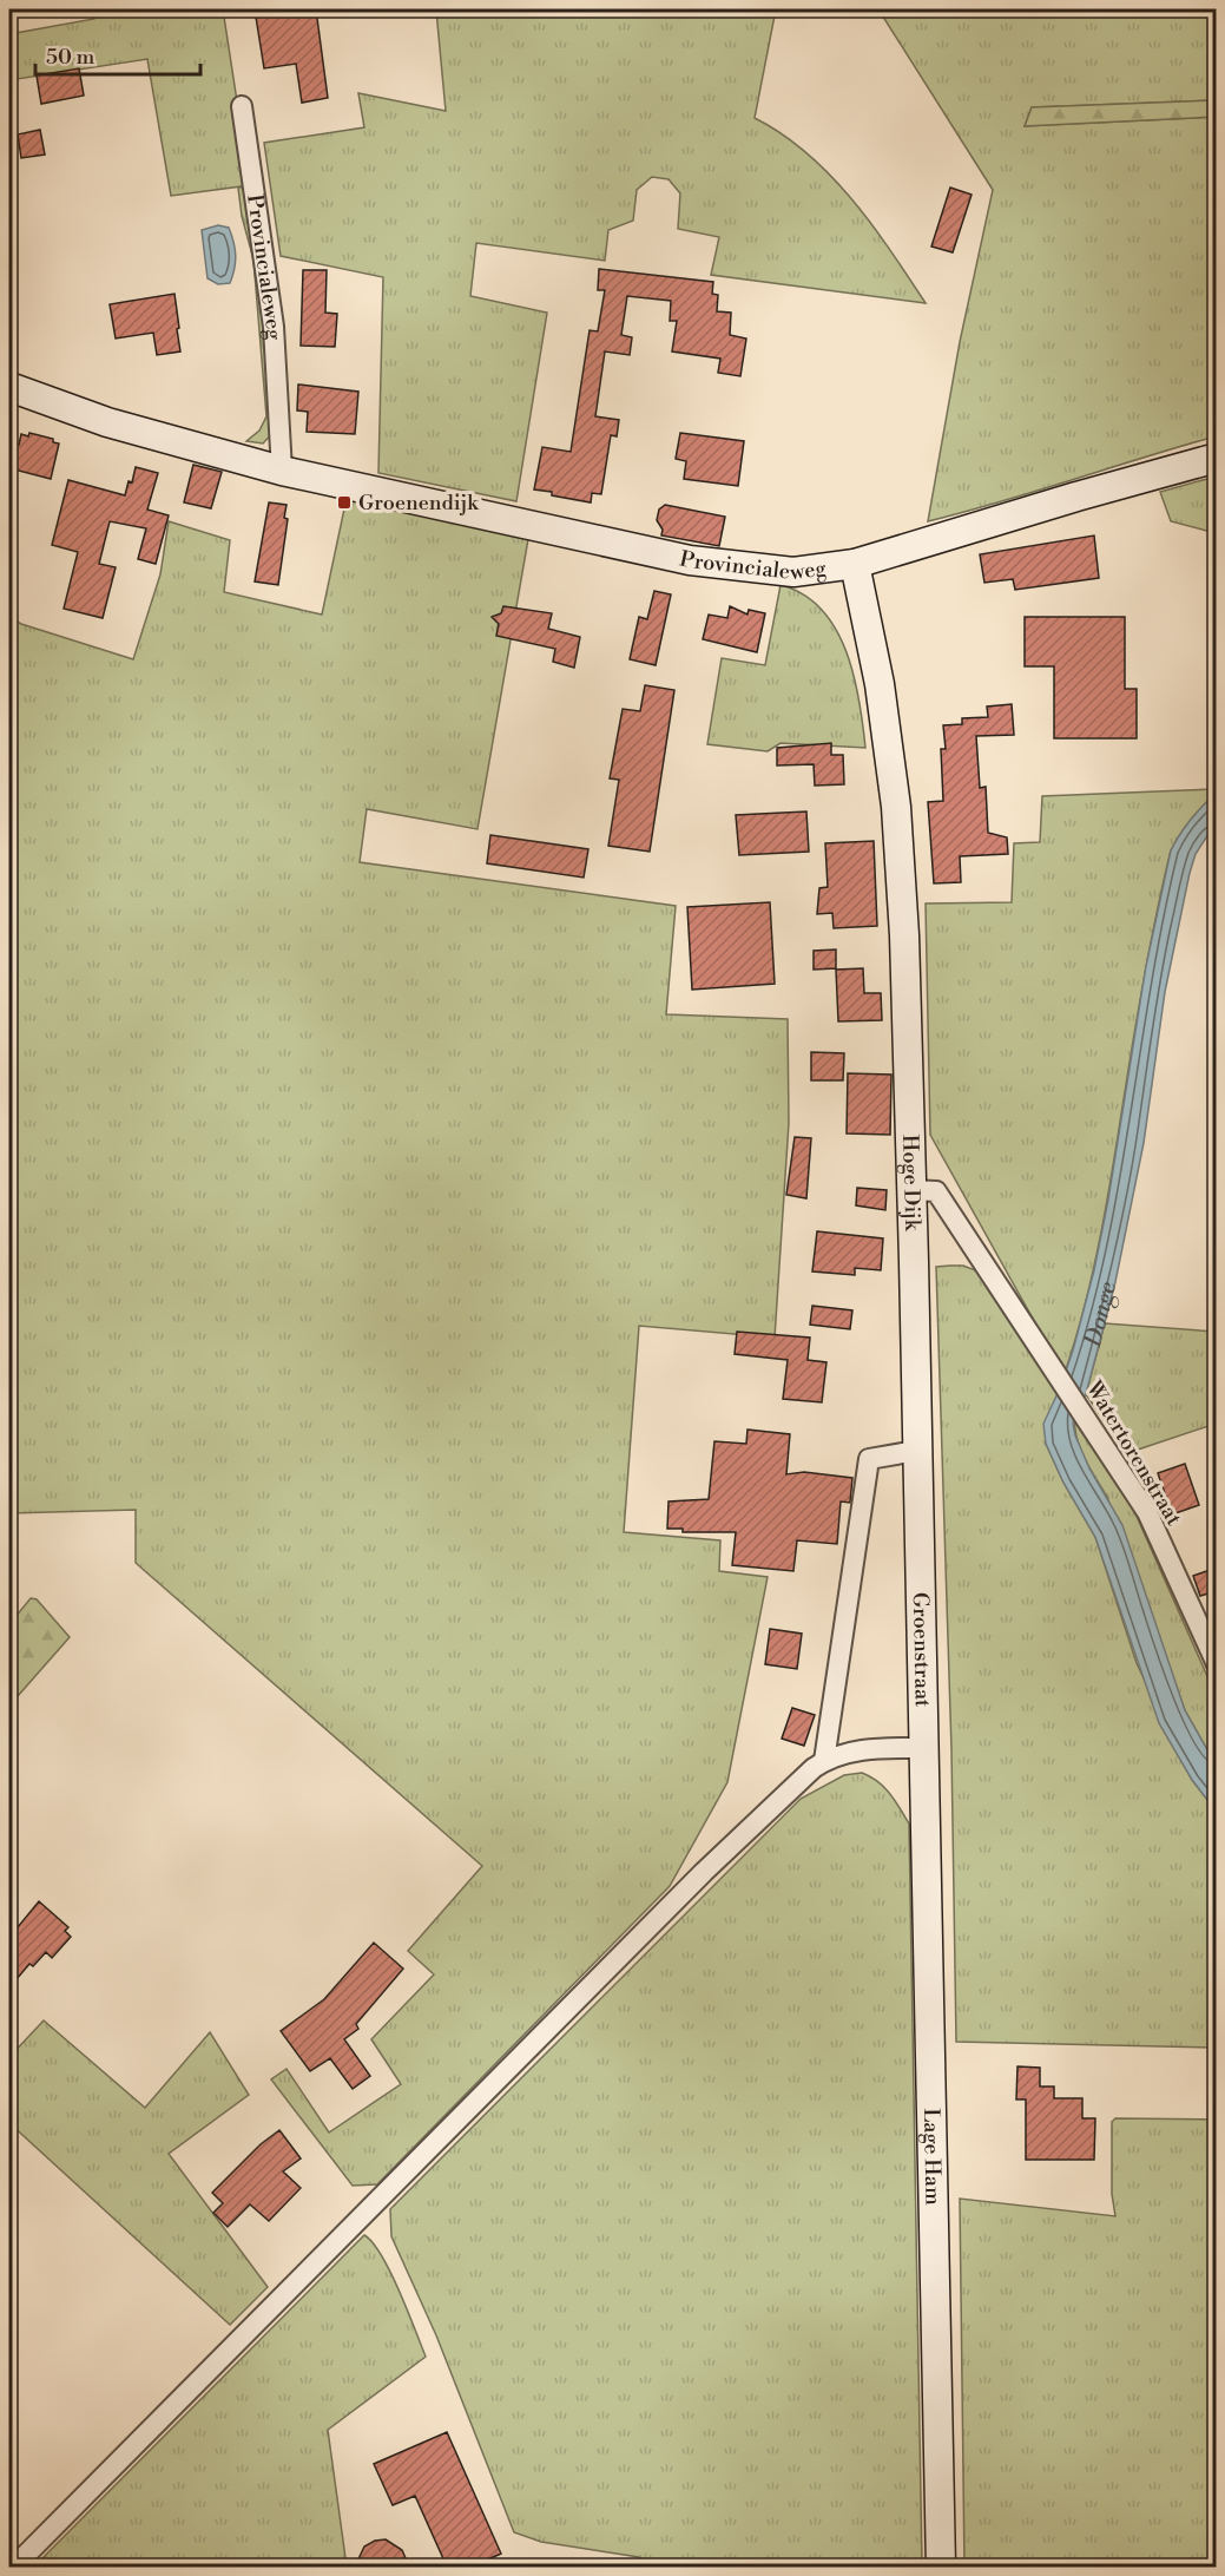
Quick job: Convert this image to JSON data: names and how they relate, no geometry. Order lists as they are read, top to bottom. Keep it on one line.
{"streets":{"street":["Provincialeweg","Hoge Dijk","Watertorenstraat","Groenstraat","Lage Ham"]},"crossings":[["Provincialeweg","Hoge Dijk"],["Hoge Dijk","Watertorenstraat"],["Hoge Dijk","Groenstraat"],["Groenstraat","Lage Ham"]],"water":["Donge"],"places":{"transit":["Groenendijk"]},"scale_bar":"50 m"}
